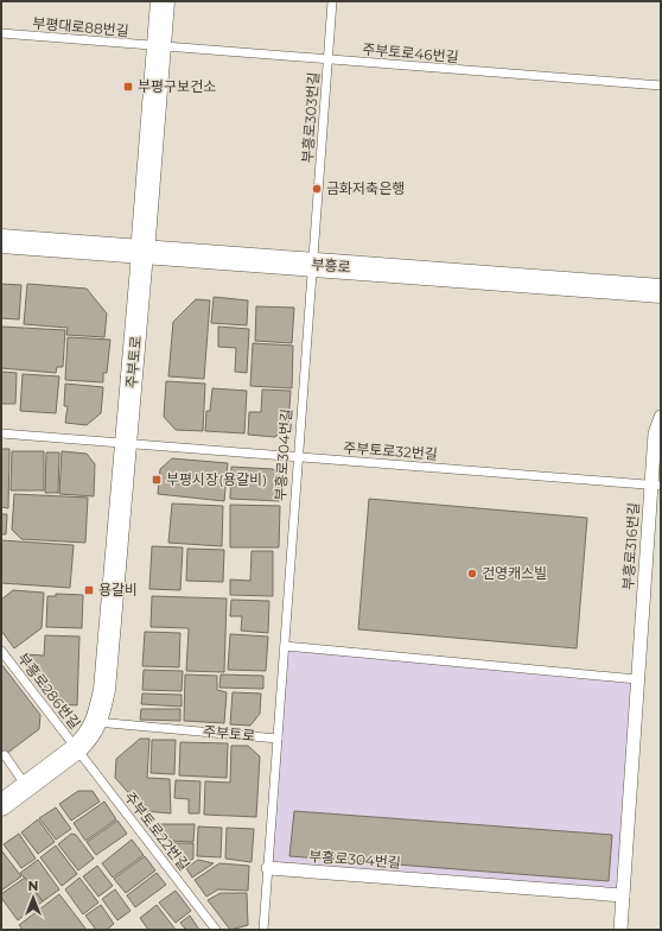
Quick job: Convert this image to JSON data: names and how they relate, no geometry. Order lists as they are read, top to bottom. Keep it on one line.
{"streets":{"main road":["부흥로","주부토로"],"street":["부흥로304번길","부흥로316번길"],"lane":["부평대로88번길","주부토로46번길","부흥로303번길","주부토로32번길","부흥로286번길","주부토로22번길"]},"crossings":[["부평대로88번길","주부토로46번길"],["부평대로88번길","주부토로"],["주부토로46번길","부흥로303번길"],["주부토로46번길","주부토로"],["부흥로303번길","부흥로"],["부흥로303번길","부흥로304번길"],["부흥로","주부토로"],["부흥로","부흥로304번길"],["주부토로","주부토로32번길"],["주부토로","부흥로304번길"],["주부토로","부흥로286번길"],["주부토로","주부토로22번길"],["주부토로32번길","부흥로304번길"],["주부토로32번길","부흥로316번길"],["부흥로304번길","부흥로316번길"],["부흥로286번길","주부토로22번길"]],"places":{"transit":["부평구보건소","부평시장(용갈비)","용갈비"],"other":["금화저축은행","건영캐스빌"]},"north":"top"}
